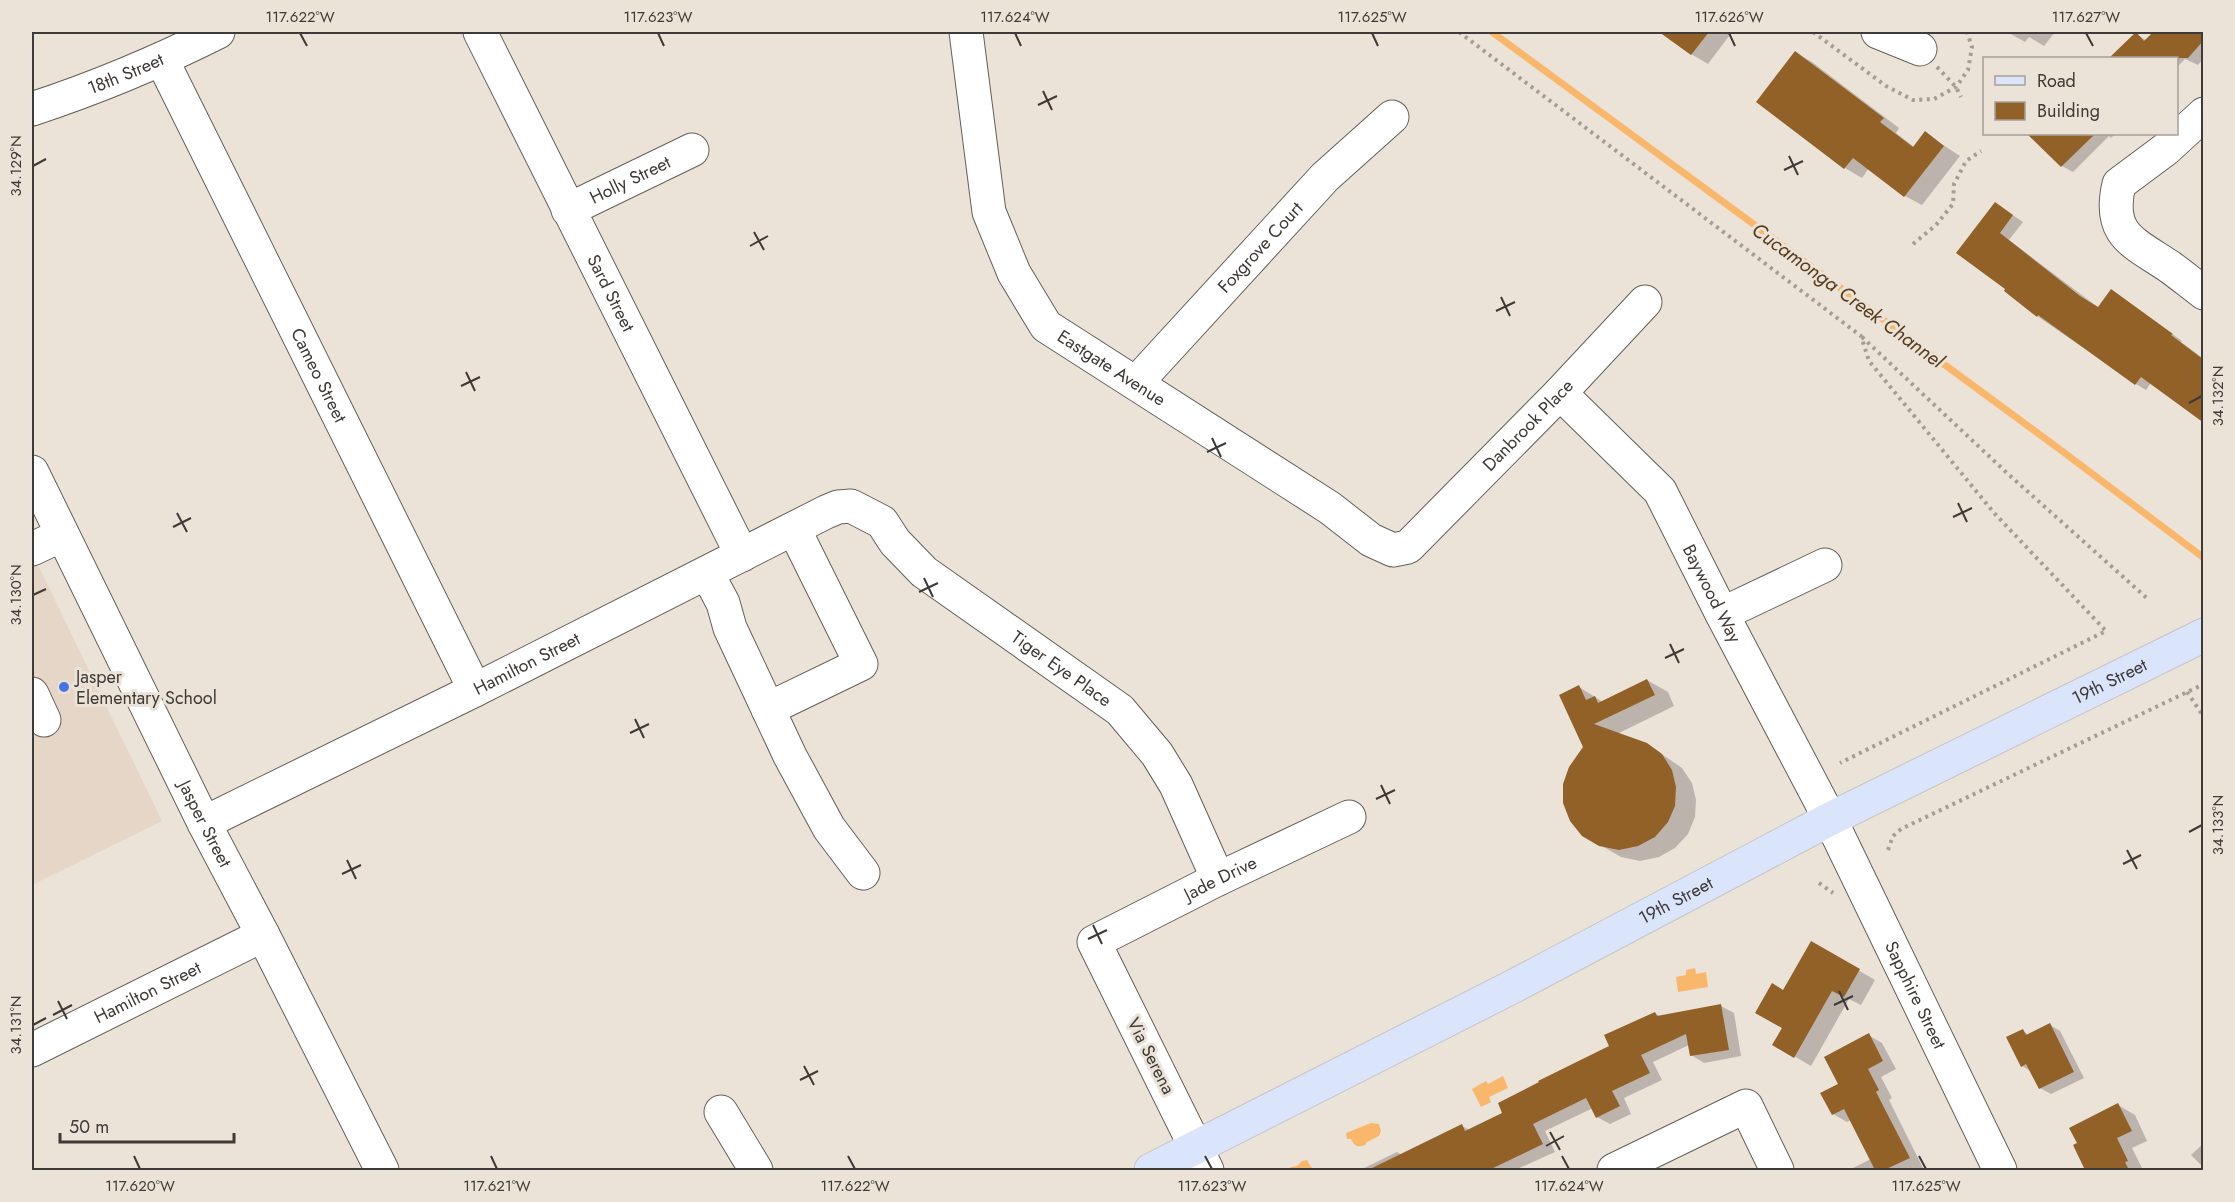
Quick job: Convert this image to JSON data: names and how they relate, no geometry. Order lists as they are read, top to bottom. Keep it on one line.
{"streets":{"main road":["19th Street"],"street":["18th Street","Holly Street","Foxgrove Court","Sard Street","Eastgate Avenue","Cameo Street","Danbrook Place","Baywood Way","Hamilton Street","Tiger Eye Place","Jasper Street","Jade Drive","Sapphire Street","Via Serena"]},"crossings":[["18th Street","Cameo Street"],["Holly Street","Sard Street"],["Foxgrove Court","Eastgate Avenue"],["Sard Street","Hamilton Street"],["Eastgate Avenue","Danbrook Place"],["Cameo Street","Hamilton Street"],["Danbrook Place","Baywood Way"],["Baywood Way","19th Street"],["Baywood Way","Sapphire Street"],["Hamilton Street","Tiger Eye Place"],["Hamilton Street","Jasper Street"],["Tiger Eye Place","Jade Drive"],["19th Street","Sapphire Street"],["19th Street","Via Serena"],["Jade Drive","Via Serena"]],"water":["Cucamonga Creek Channel"],"places":["Jasper Elementary School"],"legend":["Road","Building"],"scale_bar":"50 m","coordinates":["117.622°W","117.623°W","117.624°W","117.625°W","117.626°W","117.627°W","34.129°N","34.132°N","34.130°N","34.133°N","34.131°N","117.620°W","117.621°W"]}
